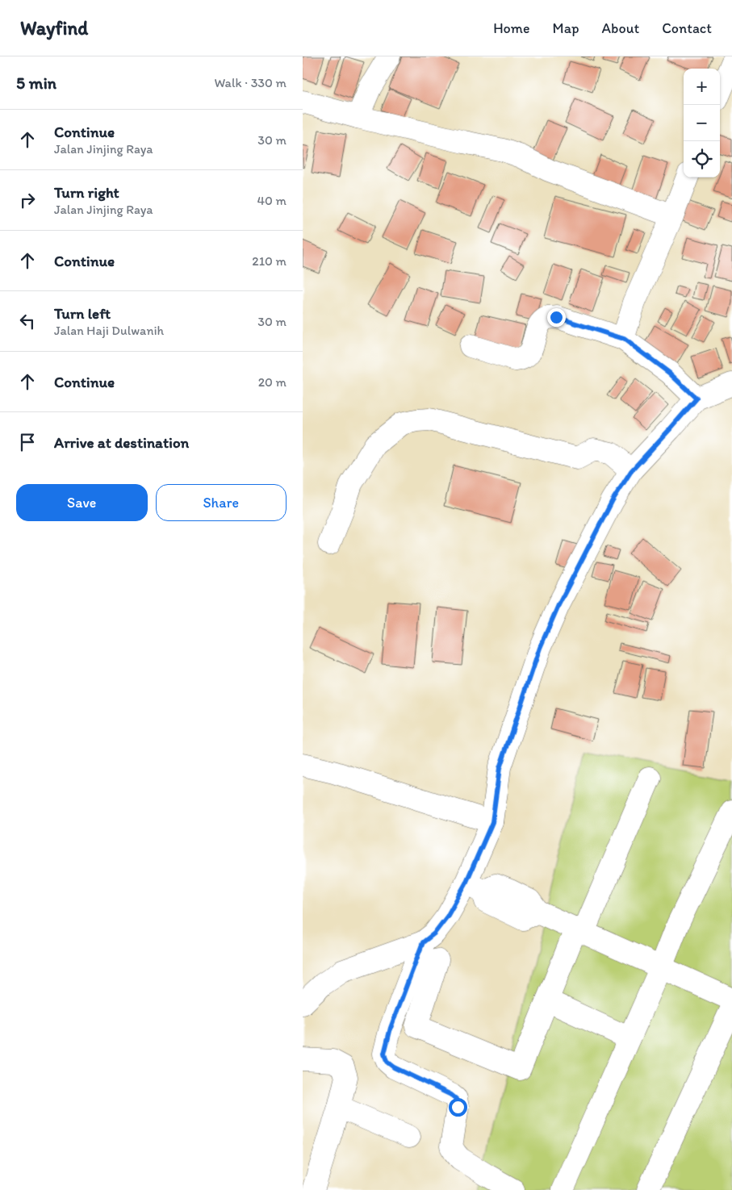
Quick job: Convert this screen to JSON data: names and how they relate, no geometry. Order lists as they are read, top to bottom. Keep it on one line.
{"page":{"header":"Wayfind","nav":["Home","Map","About","Contact"],"heading":["5 min","Walk · 330 m"],"map_buttons":["+","−"],"list":[["Continue","Jalan Jinjing Raya","30 m"],["Turn right","Jalan Jinjing Raya","40 m"],["Continue","210 m"],["Turn left","Jalan Haji Dulwanih","30 m"],["Continue","20 m"],"Arrive at destination"],"buttons":["Save","Share"]}}
